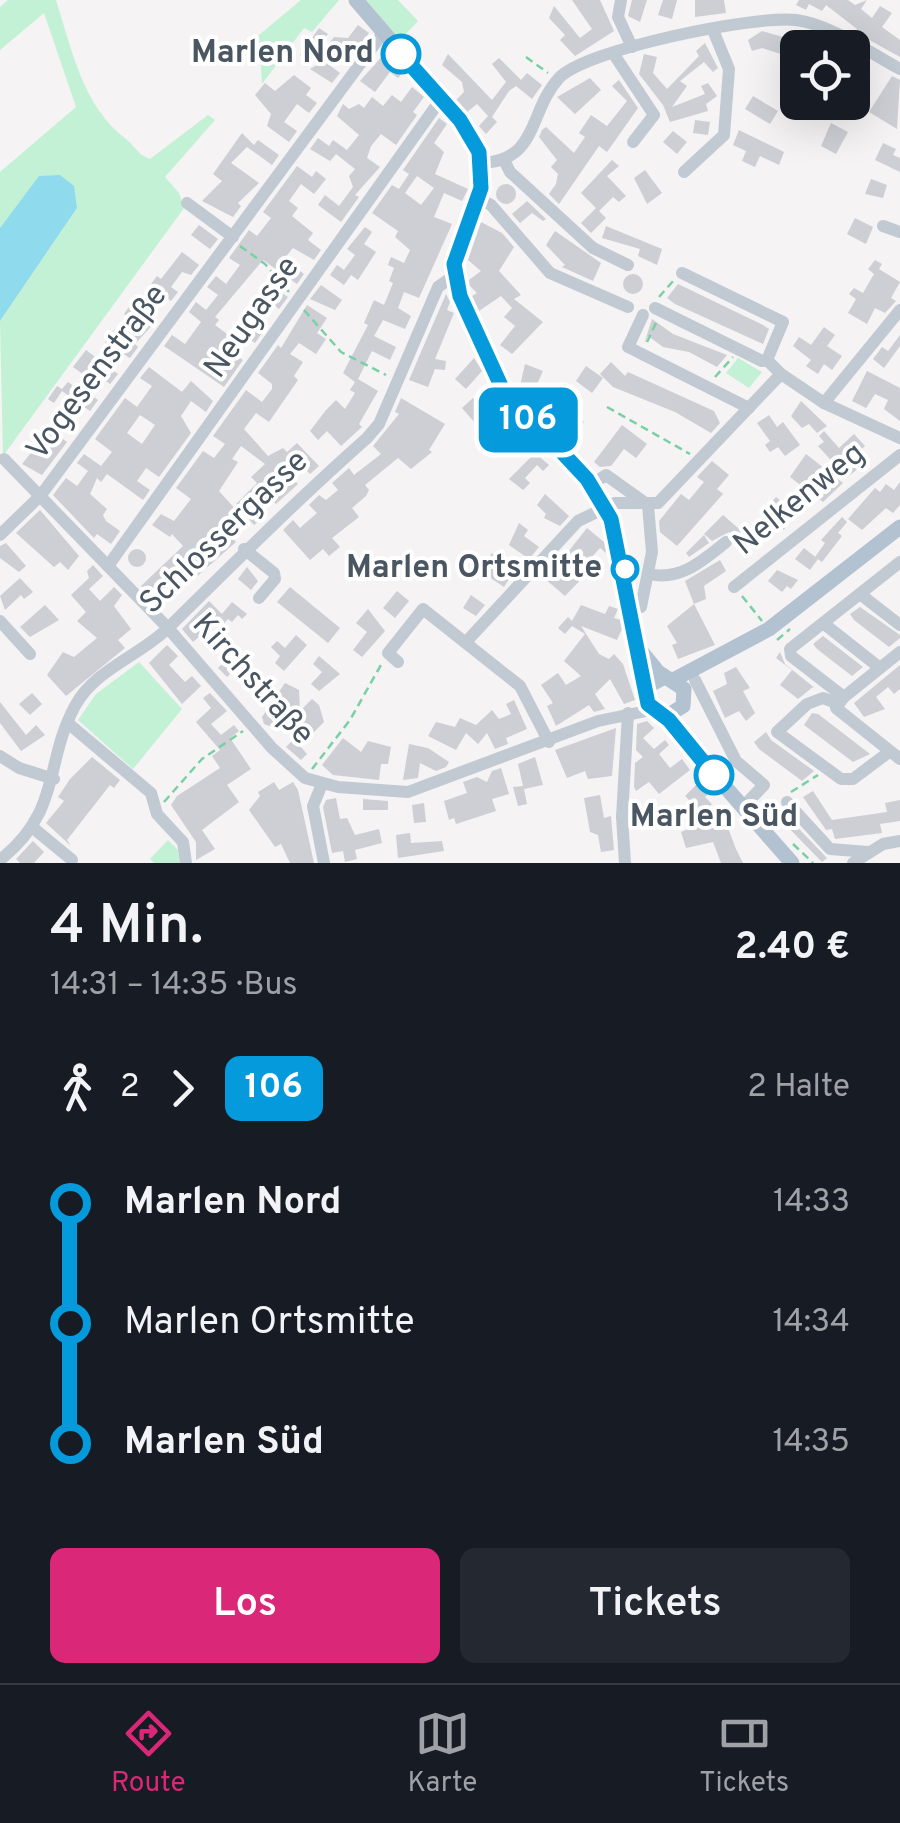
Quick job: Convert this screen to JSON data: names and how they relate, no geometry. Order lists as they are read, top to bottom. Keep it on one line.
{"streets":{"street":["Neugasse","Vogesenstraße","Nelkenweg","Schlossergasse","Kirchstraße"]},"crossings":[["Neugasse","Kirchstraße"],["Vogesenstraße","Kirchstraße"],["Schlossergasse","Kirchstraße"]],"places":["Marlen Nord","Marlen Ortsmitte","Marlen Süd"],"lines":["bus line 106"],"page":{"on_map":"106","heading":["4 Min.","14:31 – 14:35 · Bus","2.40 €"],"legs":["2","106","2 Halte"],"list":[{"name":"Marlen Nord","value":"14:33"},{"name":"Marlen Ortsmitte","value":"14:34"},{"name":"Marlen Süd","value":"14:35"}],"buttons":["Los","Tickets"],"tabs":["Route","Karte","Tickets"]}}
